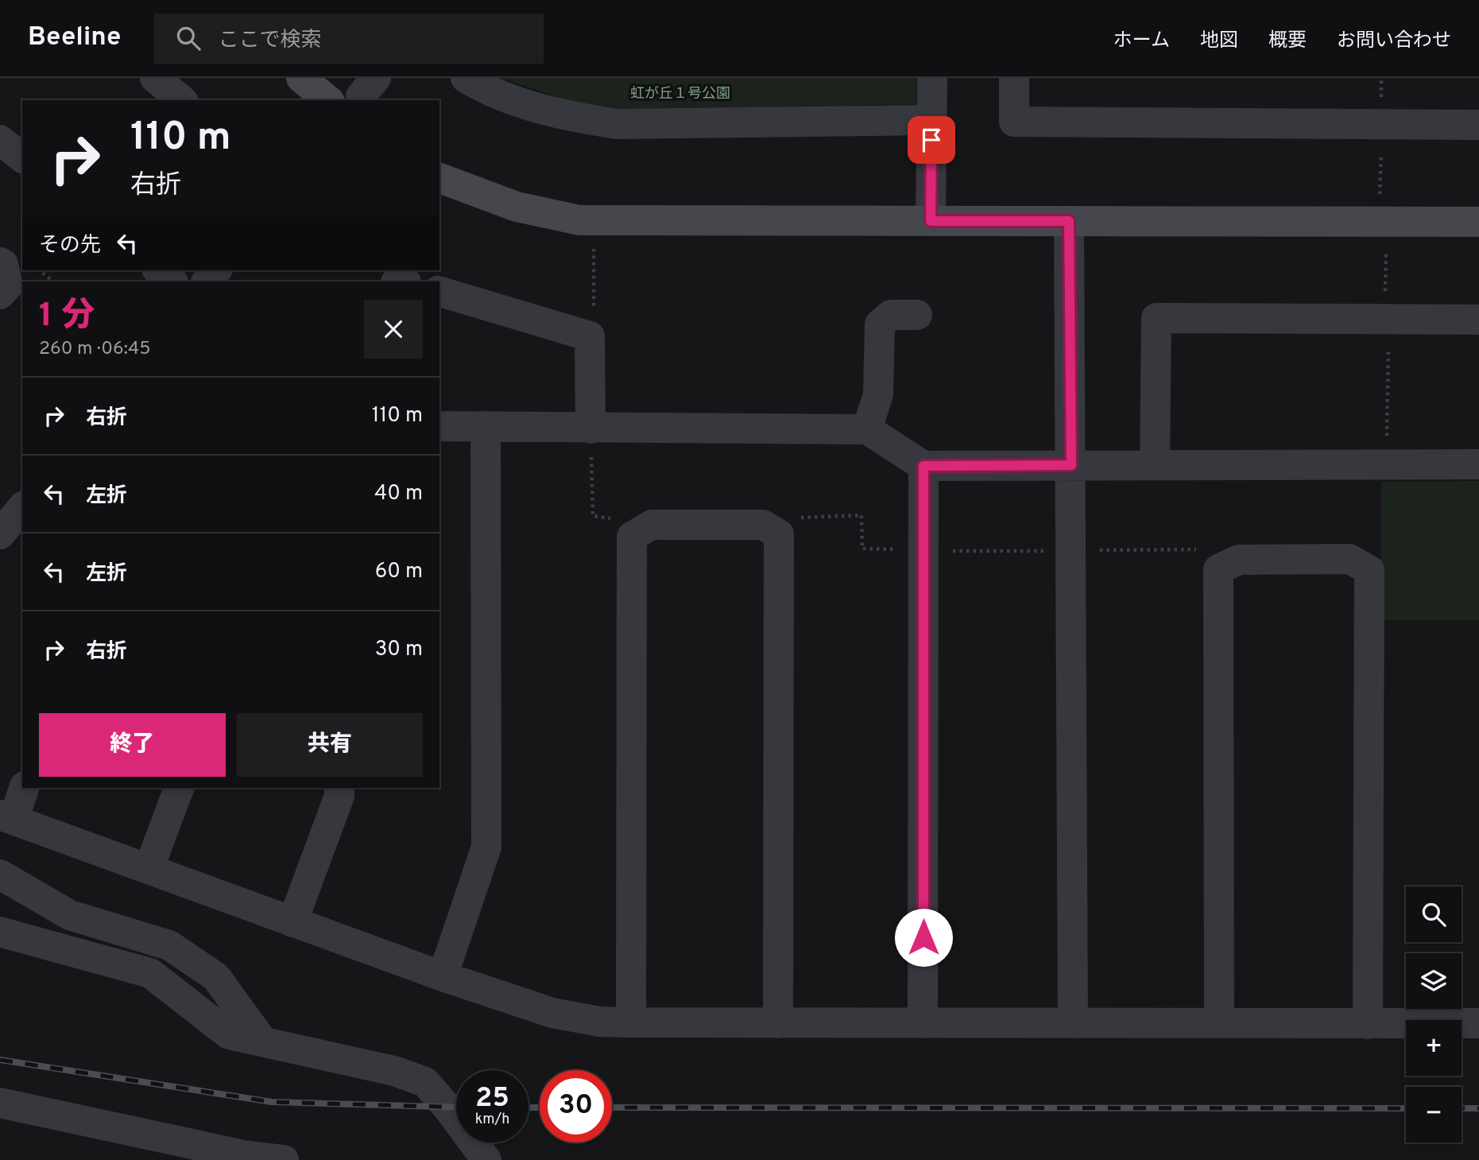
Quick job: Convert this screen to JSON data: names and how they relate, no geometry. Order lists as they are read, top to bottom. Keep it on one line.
{"parks":["虹が丘１号公園"],"page":{"header":"Beeline","search":"ここで検索","nav":["ホーム","地図","概要","お問い合わせ"],"turn":["110 m","右折"],"then":"その先","heading":["1 分","260 m · 06:45"],"list":[{"name":"右折","value":"110 m"},{"name":"左折","value":"40 m"},{"name":"左折","value":"60 m"},{"name":"右折","value":"30 m"}],"buttons":["終了","共有"],"map_buttons":["+","−"],"speed":"25 km/h","limit":"30"}}
